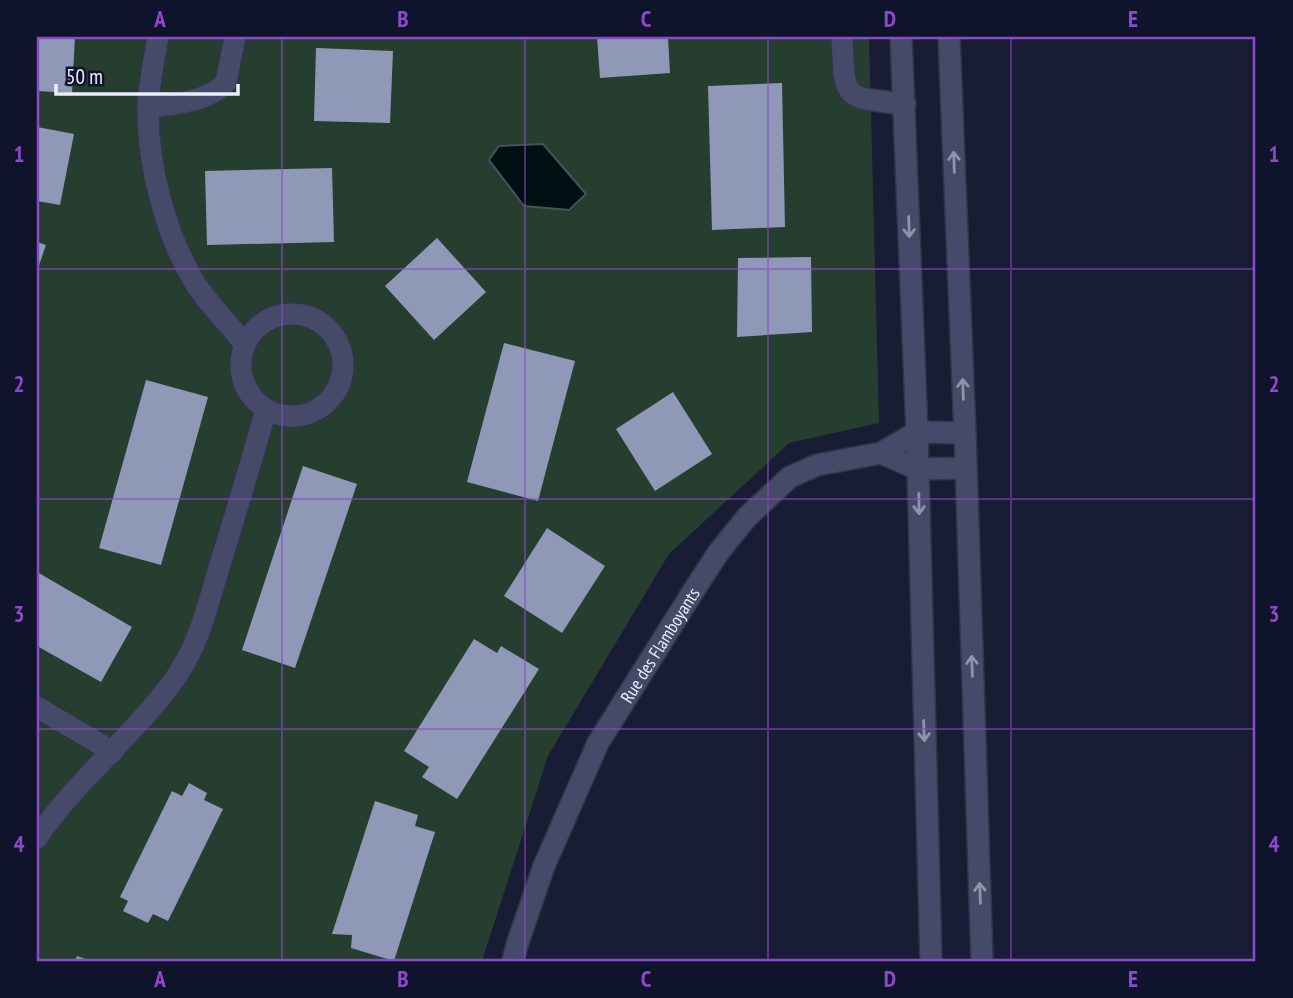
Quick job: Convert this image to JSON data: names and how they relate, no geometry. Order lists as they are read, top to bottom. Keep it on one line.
{"streets":{"street":["Rue des Flamboyants"]},"scale_bar":"50 m","grid":{"columns":["A","B","C","D","E"],"rows":["1","2","3","4"]}}
